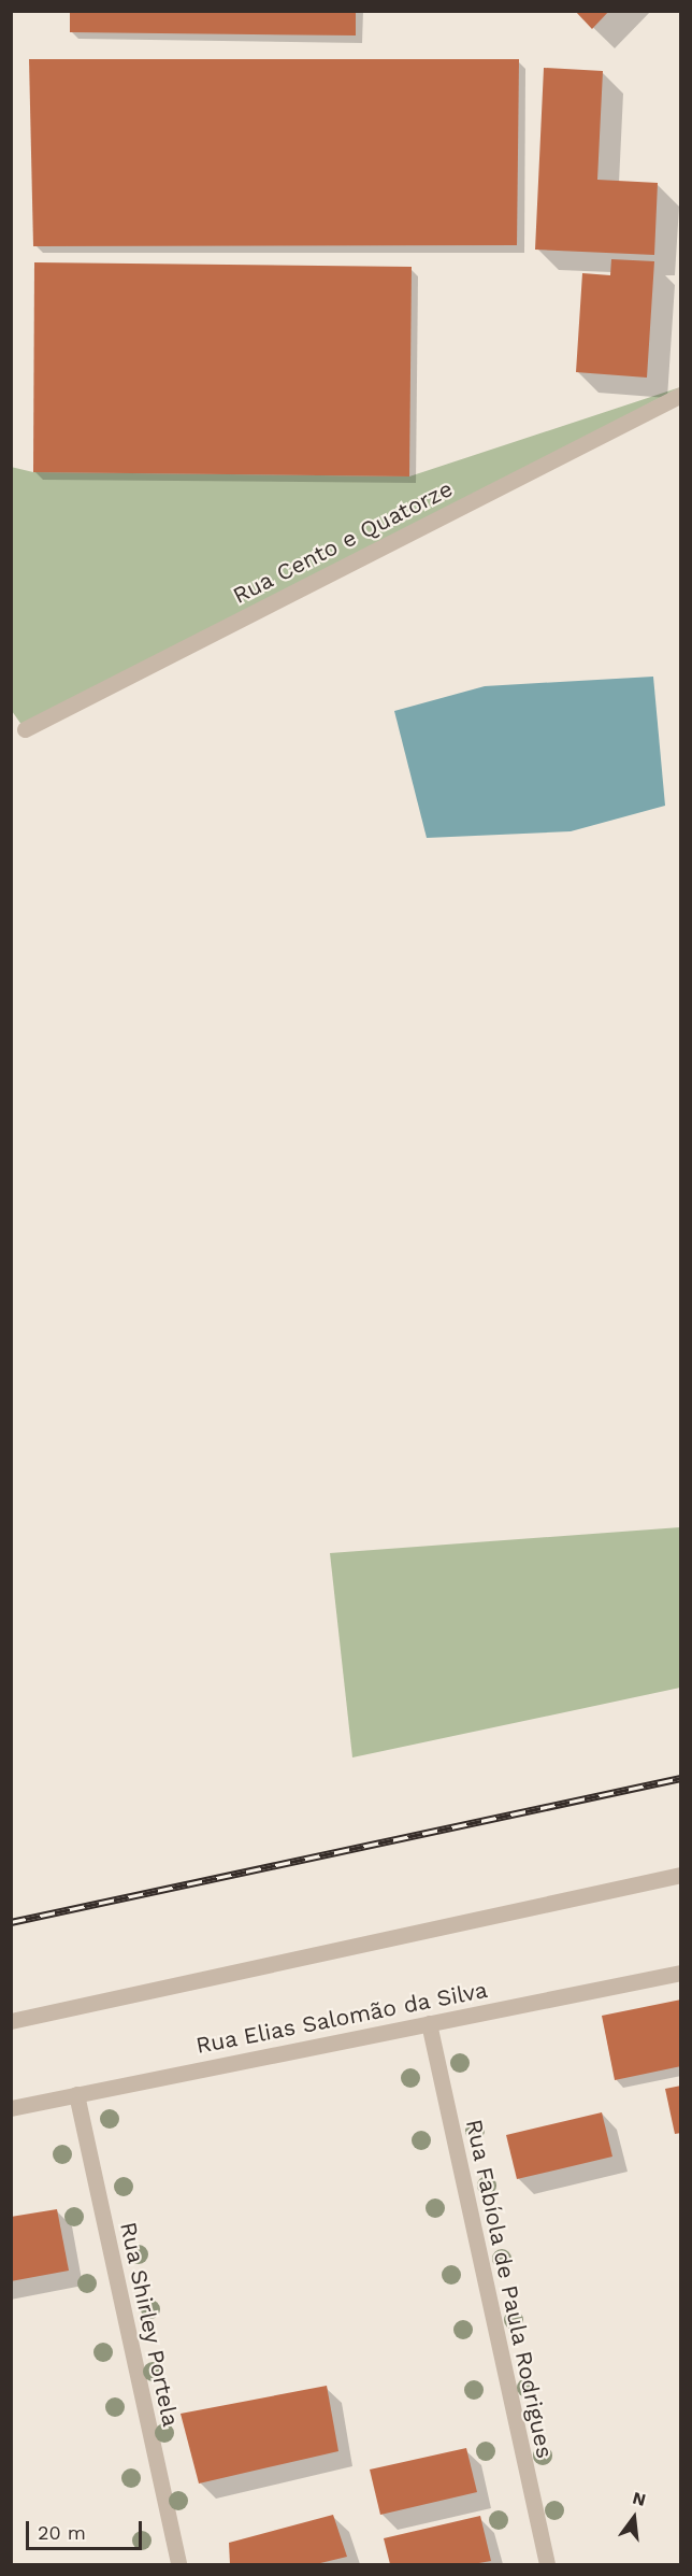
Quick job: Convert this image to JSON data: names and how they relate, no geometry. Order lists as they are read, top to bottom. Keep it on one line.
{"streets":{"street":["Rua Cento e Quatorze","Rua Elias Salomão da Silva","Rua Fabíola de Paula Rodrigues","Rua Shirley Portela"]},"crossings":[["Rua Elias Salomão da Silva","Rua Fabíola de Paula Rodrigues"],["Rua Elias Salomão da Silva","Rua Shirley Portela"]],"scale_bar":"20 m","north":"top"}
